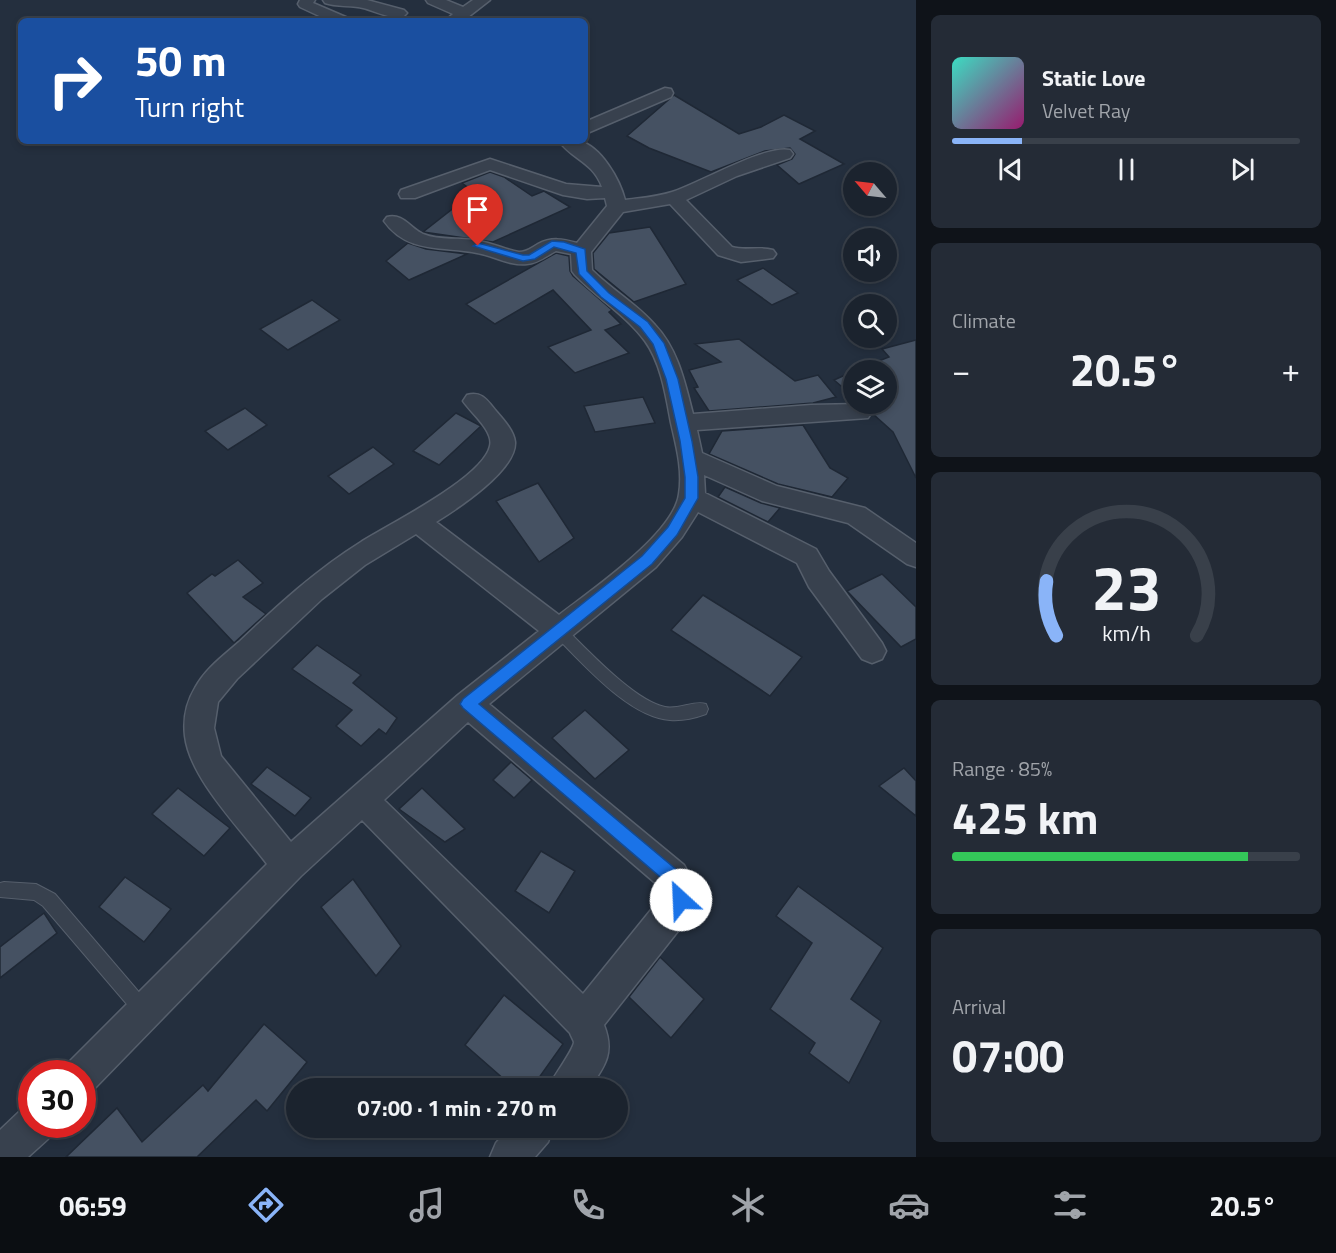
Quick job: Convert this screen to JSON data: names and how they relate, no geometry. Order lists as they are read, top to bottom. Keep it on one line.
{"north":"top left","page":{"turn":["50 m","Turn right"],"song":["Static Love","Velvet Ray"],"tile":["Climate",["Range · 85%","425 km"],["Arrival","07:00"]],"heat":["−","20.5°","+"],"limit":"30","trip":"07:00 · 1 min · 270 m","tabs":["06:59","20.5°"],"gauge":["23","km/h"]}}
